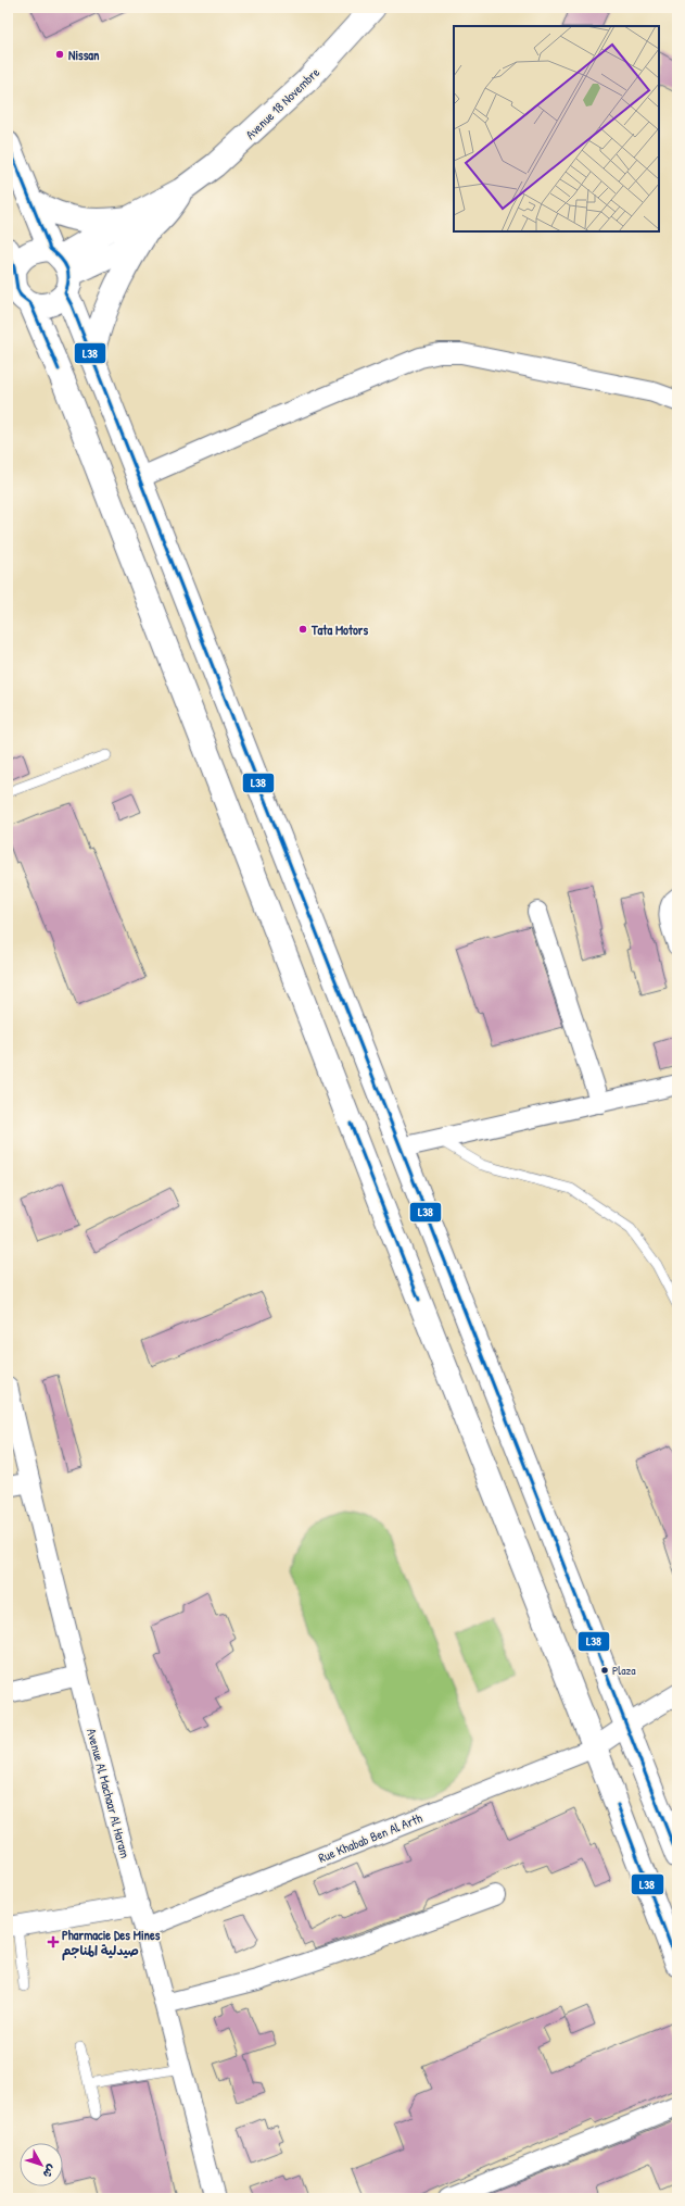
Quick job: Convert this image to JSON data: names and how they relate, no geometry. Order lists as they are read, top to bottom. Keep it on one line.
{"streets":{"main road":["Avenue 18 Novembre"],"street":["Avenue Al Machaar Al Haram","Rue Khabab Ben Al Arth"]},"crossings":[["Avenue Al Machaar Al Haram","Rue Khabab Ben Al Arth"]],"places":{"other":["Nissan","Tata Motors","Plaza"],"health":["Pharmacie Des Mines صيدلية المناجم"]},"lines":["transit line L38"],"north":"bottom right"}
